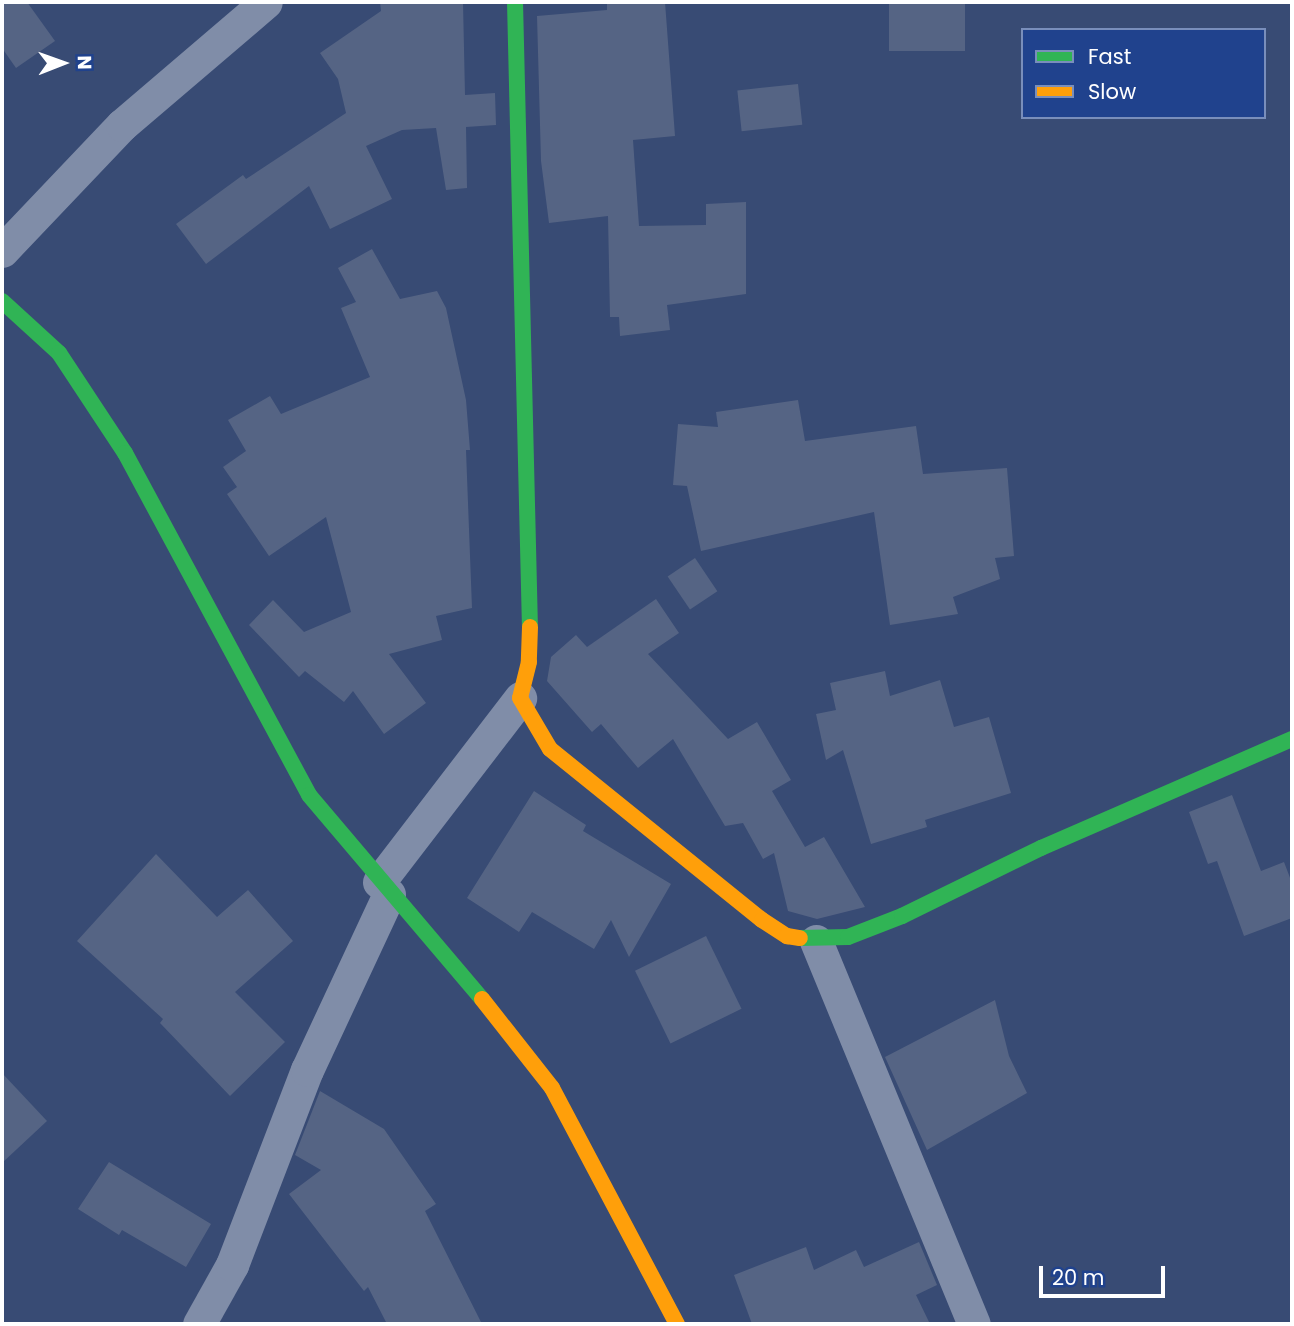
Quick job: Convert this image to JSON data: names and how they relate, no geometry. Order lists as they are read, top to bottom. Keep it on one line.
{"legend":["Fast","Slow"],"scale_bar":"20 m","north":"right"}
